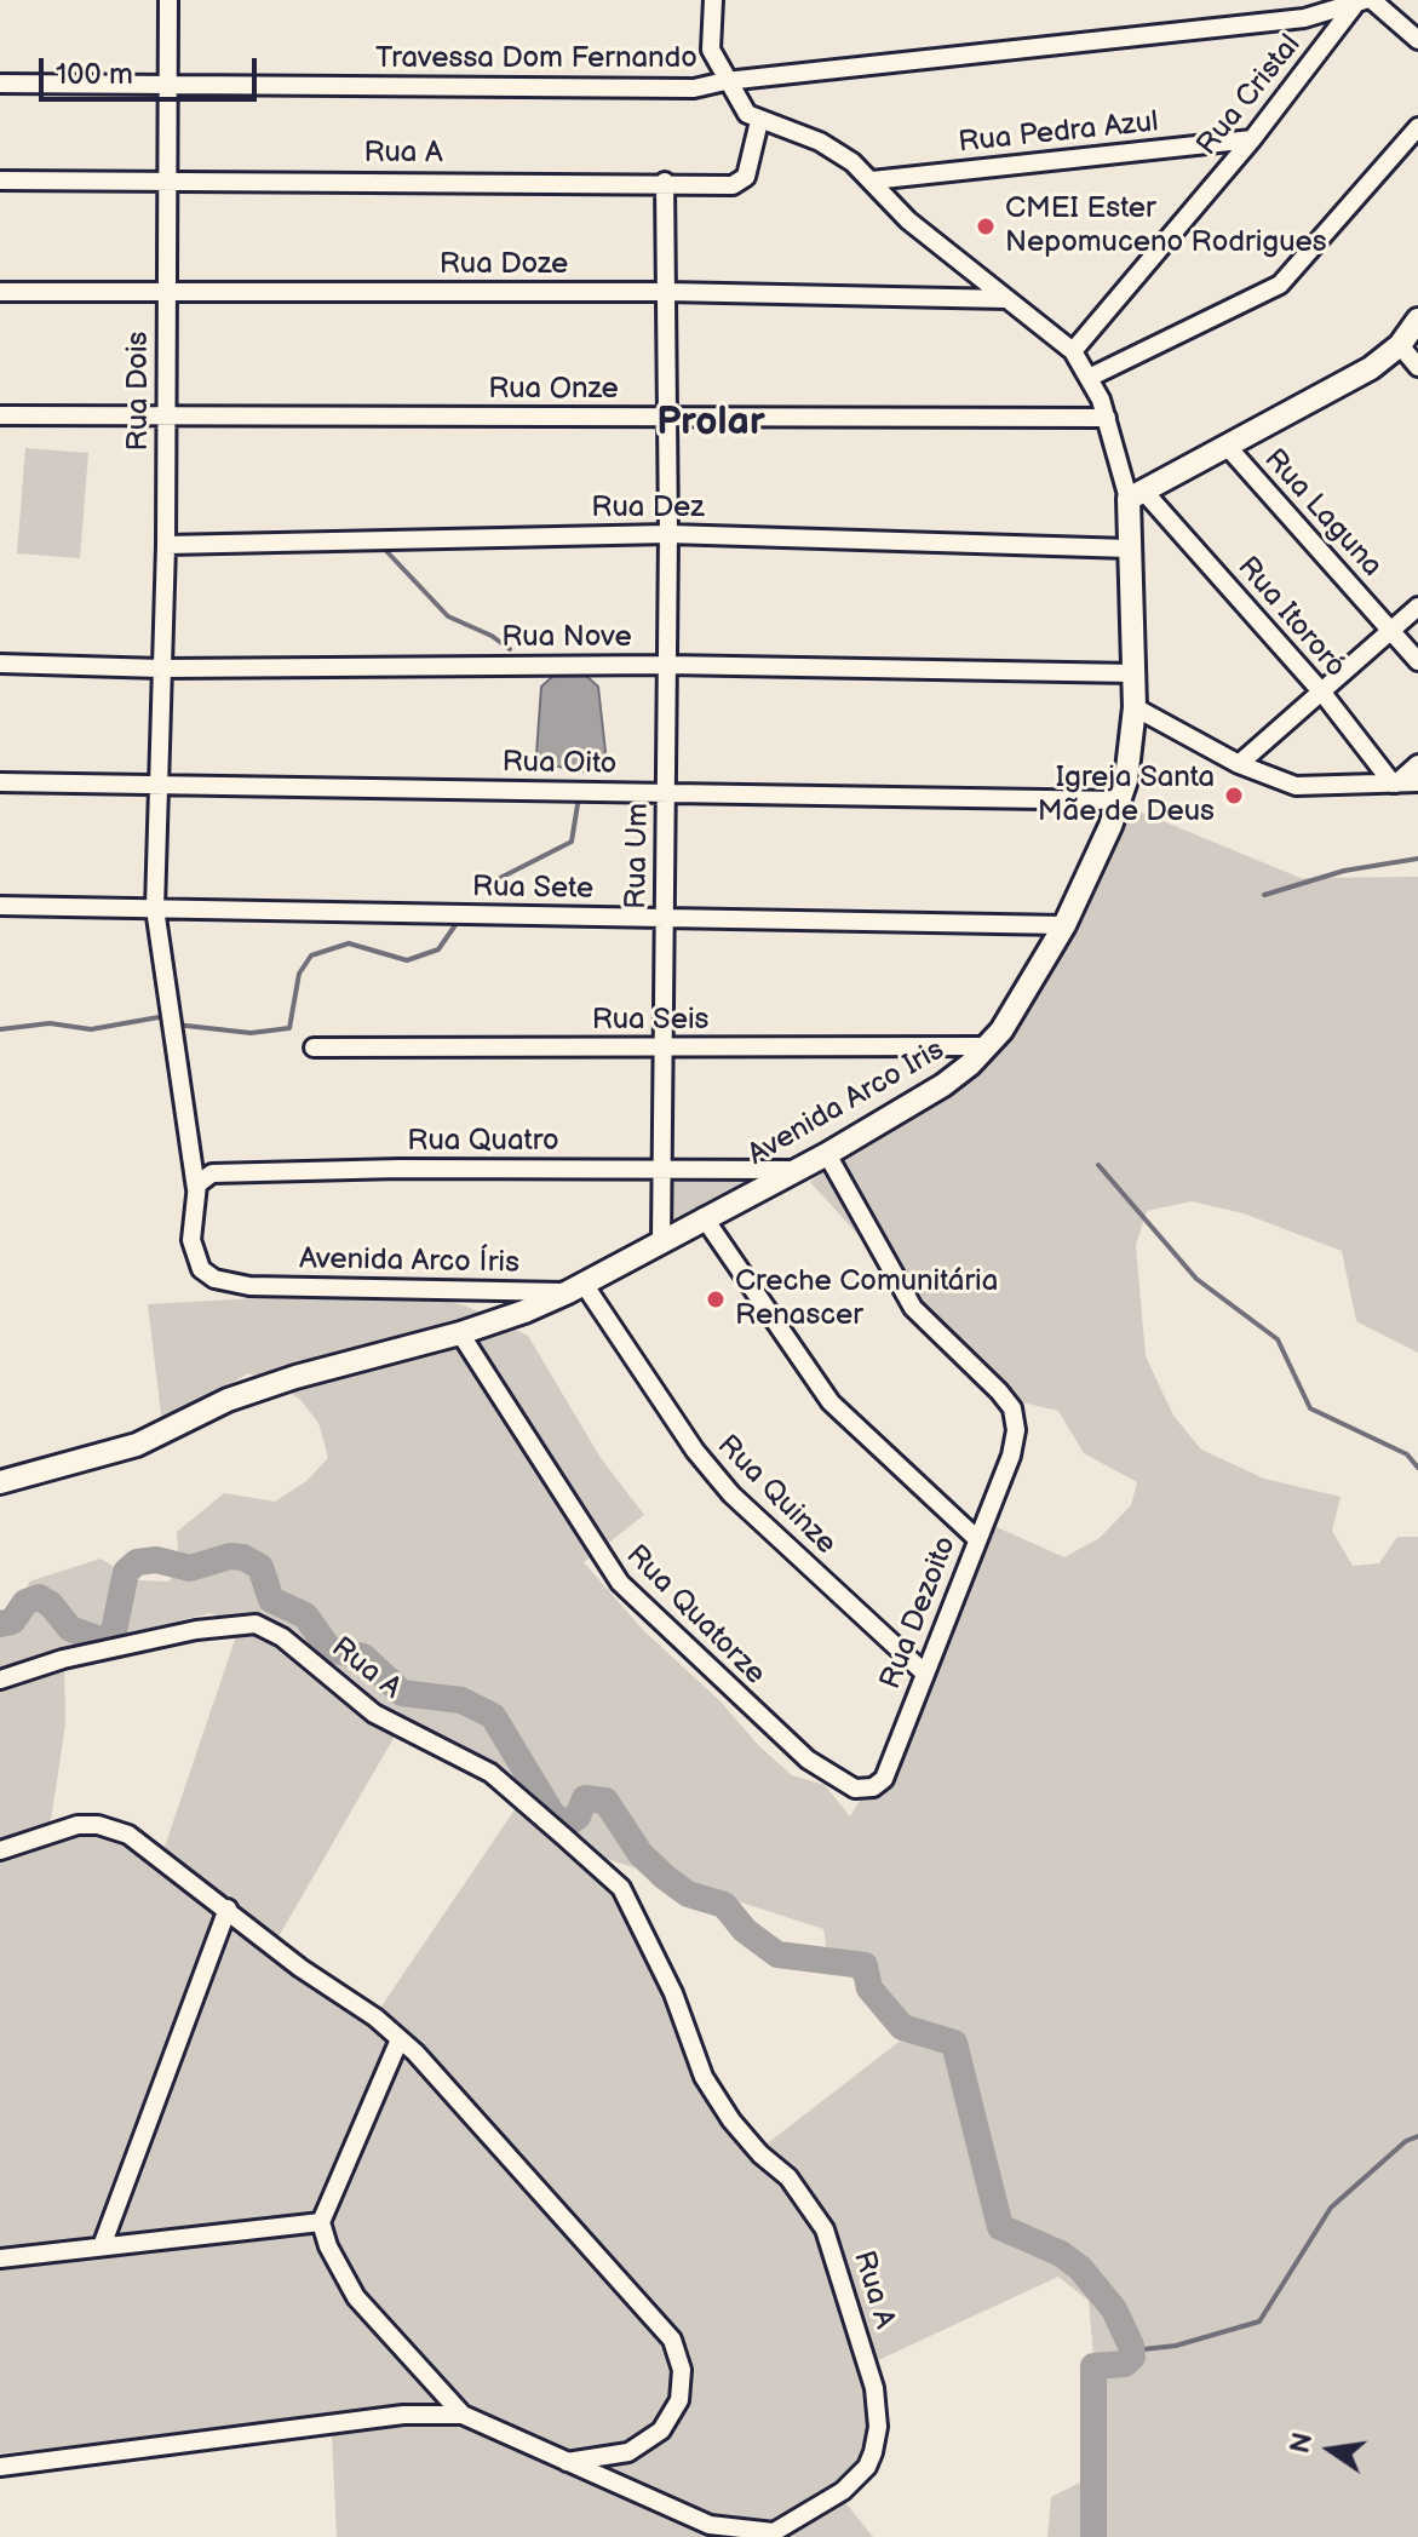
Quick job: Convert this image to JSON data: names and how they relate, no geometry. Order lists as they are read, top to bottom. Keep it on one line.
{"streets":{"street":["Travessa Dom Fernando","Rua Cristal","Rua Pedra Azul","Rua A","Rua Doze","Rua Onze","Rua Dois","Rua Dez","Rua Laguna","Rua Itororó","Rua Nove","Rua Oito","Rua Um","Rua Sete","Rua Seis","Avenida Arco Iris","Rua Quatro","Avenida Arco Íris","Rua Quinze","Rua Dezoito","Rua Quatorze"]},"crossings":[["Travessa Dom Fernando","Rua Cristal"],["Travessa Dom Fernando","Rua Dois"],["Travessa Dom Fernando","Avenida Arco Iris"],["Rua Cristal","Rua Pedra Azul"],["Rua Cristal","Avenida Arco Iris"],["Rua Pedra Azul","Avenida Arco Iris"],["Rua A","Rua Dois"],["Rua A","Rua Um"],["Rua A","Avenida Arco Iris"],["Rua Doze","Rua Dois"],["Rua Doze","Rua Um"],["Rua Doze","Avenida Arco Iris"],["Rua Onze","Rua Dois"],["Rua Onze","Rua Um"],["Rua Onze","Avenida Arco Iris"],["Rua Dois","Rua Dez"],["Rua Dois","Rua Nove"],["Rua Dois","Rua Oito"],["Rua Dois","Rua Sete"],["Rua Dois","Rua Quatro"],["Rua Dois","Avenida Arco Íris"],["Rua Dez","Rua Um"],["Rua Dez","Avenida Arco Iris"],["Rua Itororó","Avenida Arco Iris"],["Rua Nove","Rua Um"],["Rua Nove","Avenida Arco Iris"],["Rua Oito","Rua Um"],["Rua Oito","Avenida Arco Iris"],["Rua Um","Rua Sete"],["Rua Um","Rua Seis"],["Rua Um","Avenida Arco Iris"],["Rua Um","Rua Quatro"],["Rua Sete","Avenida Arco Iris"],["Rua Seis","Avenida Arco Iris"],["Avenida Arco Iris","Rua Quatro"],["Avenida Arco Iris","Avenida Arco Íris"],["Avenida Arco Iris","Rua Quinze"],["Avenida Arco Iris","Rua Dezoito"],["Avenida Arco Iris","Rua Quatorze"],["Rua Quatro","Avenida Arco Íris"],["Avenida Arco Íris","Rua Quinze"],["Rua Quinze","Rua Dezoito"],["Rua Dezoito","Rua Quatorze"]],"districts":["Prolar"],"places":["CMEI Ester Nepomuceno Rodrigues","Igreja Santa Mãe de Deus","Creche Comunitária Renascer"],"scale_bar":"100 m","north":"left"}
